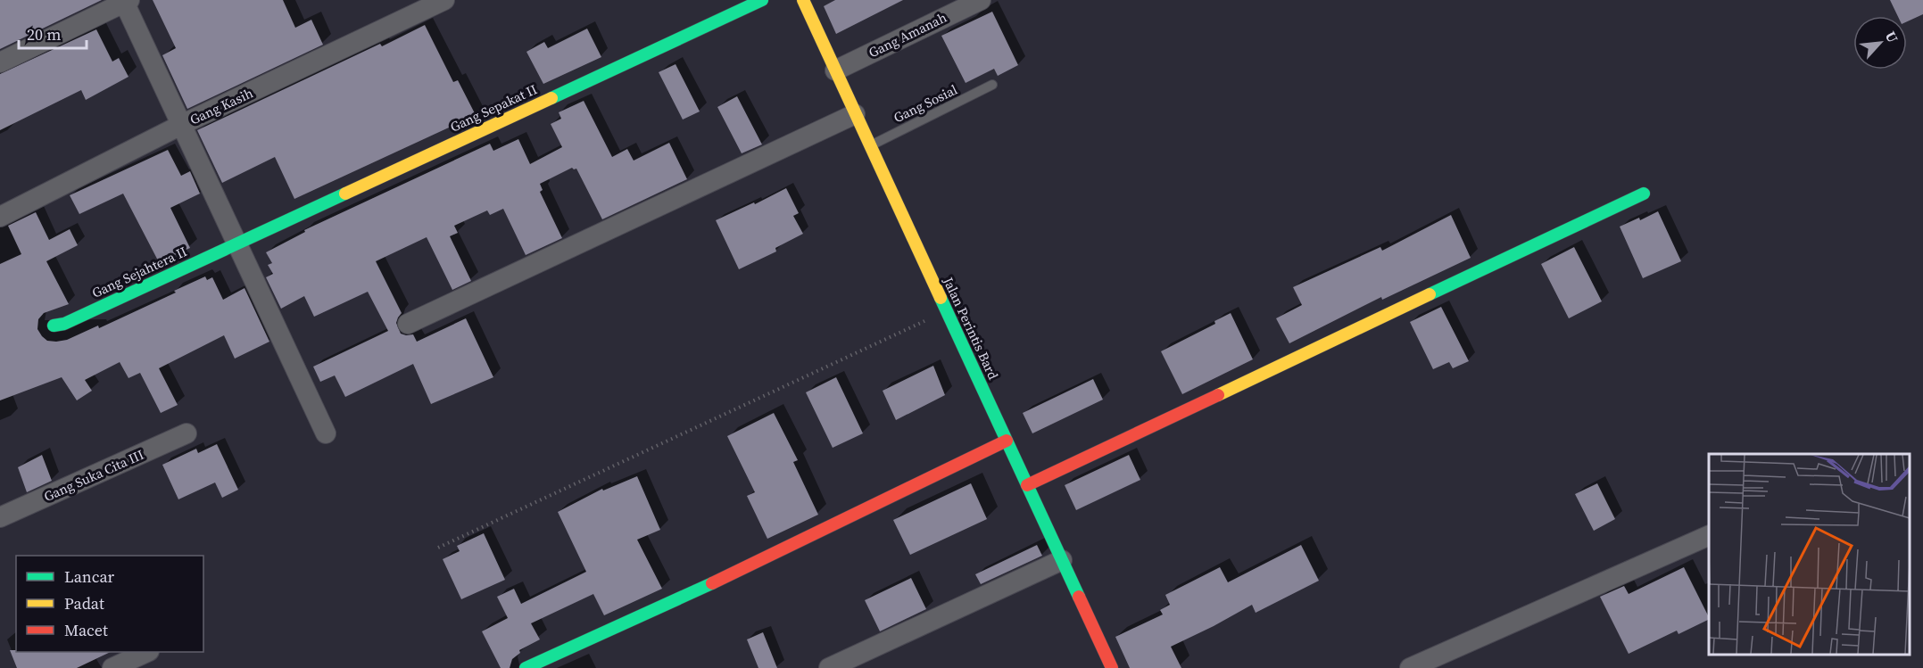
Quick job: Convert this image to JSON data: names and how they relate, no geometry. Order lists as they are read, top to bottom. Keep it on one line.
{"streets":{"street":["Gang Amanah","Gang Kasih","Gang Sepakat II","Gang Sejahtera II","Jalan Perintis Bard","Gang Suka Cita III"],"lane":["Gang Sosial"]},"crossings":[["Gang Amanah","Jalan Perintis Bard"],["Gang Sosial","Jalan Perintis Bard"],["Gang Sepakat II","Gang Sejahtera II"]],"legend":["Lancar","Padat","Macet"],"scale_bar":"20 m","north":"top right"}
